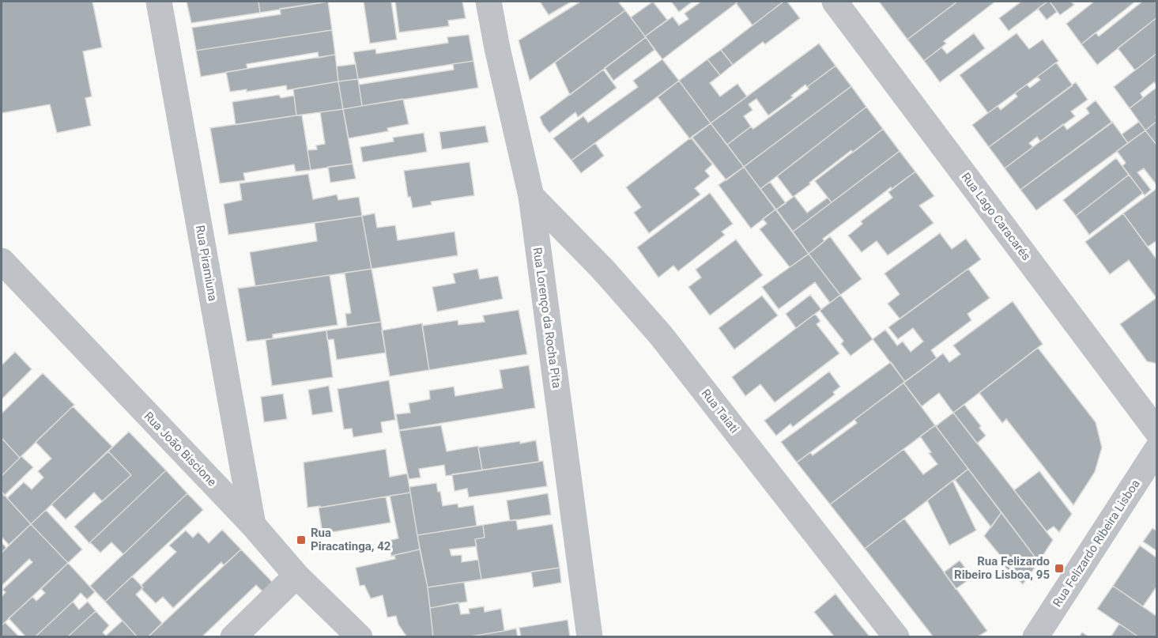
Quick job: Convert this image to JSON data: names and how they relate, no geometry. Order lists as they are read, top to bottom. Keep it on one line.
{"streets":{"street":["Rua Lago Caracarés","Rua Piramiuna","Rua Lorenço da Rocha Pita","Rua Taiati","Rua João Biscione","Rua Felizardo Ribeira Lisboa"]},"crossings":[["Rua Piramiuna","Rua João Biscione"],["Rua Lorenço da Rocha Pita","Rua Taiati"]],"places":{"transit":["Rua Piracatinga, 42","Rua Felizardo Ribeiro Lisboa, 95"]}}
